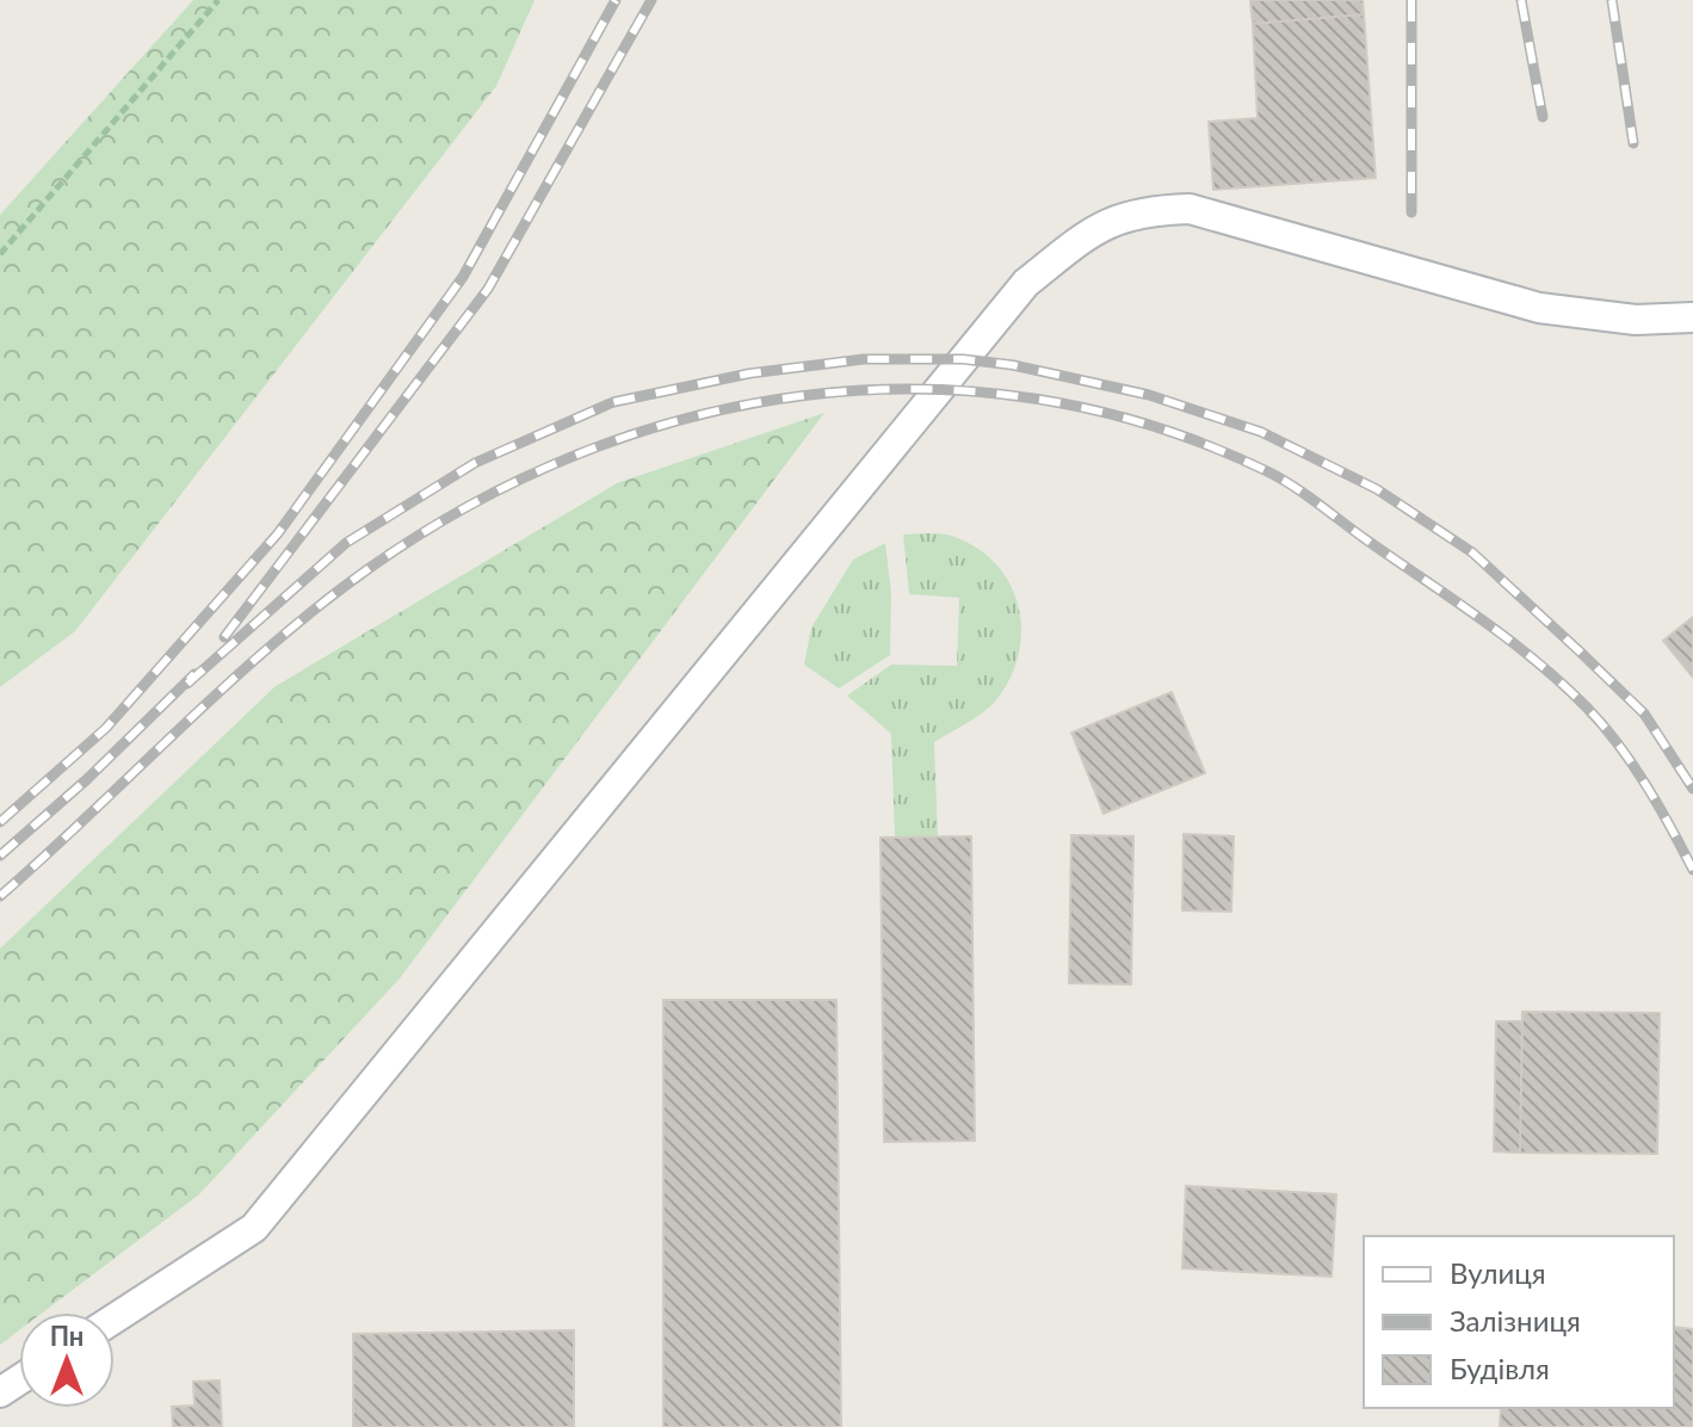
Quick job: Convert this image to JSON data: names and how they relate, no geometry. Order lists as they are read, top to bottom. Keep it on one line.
{"legend":["Вулиця","Залізниця","Будівля"],"north":"top"}
